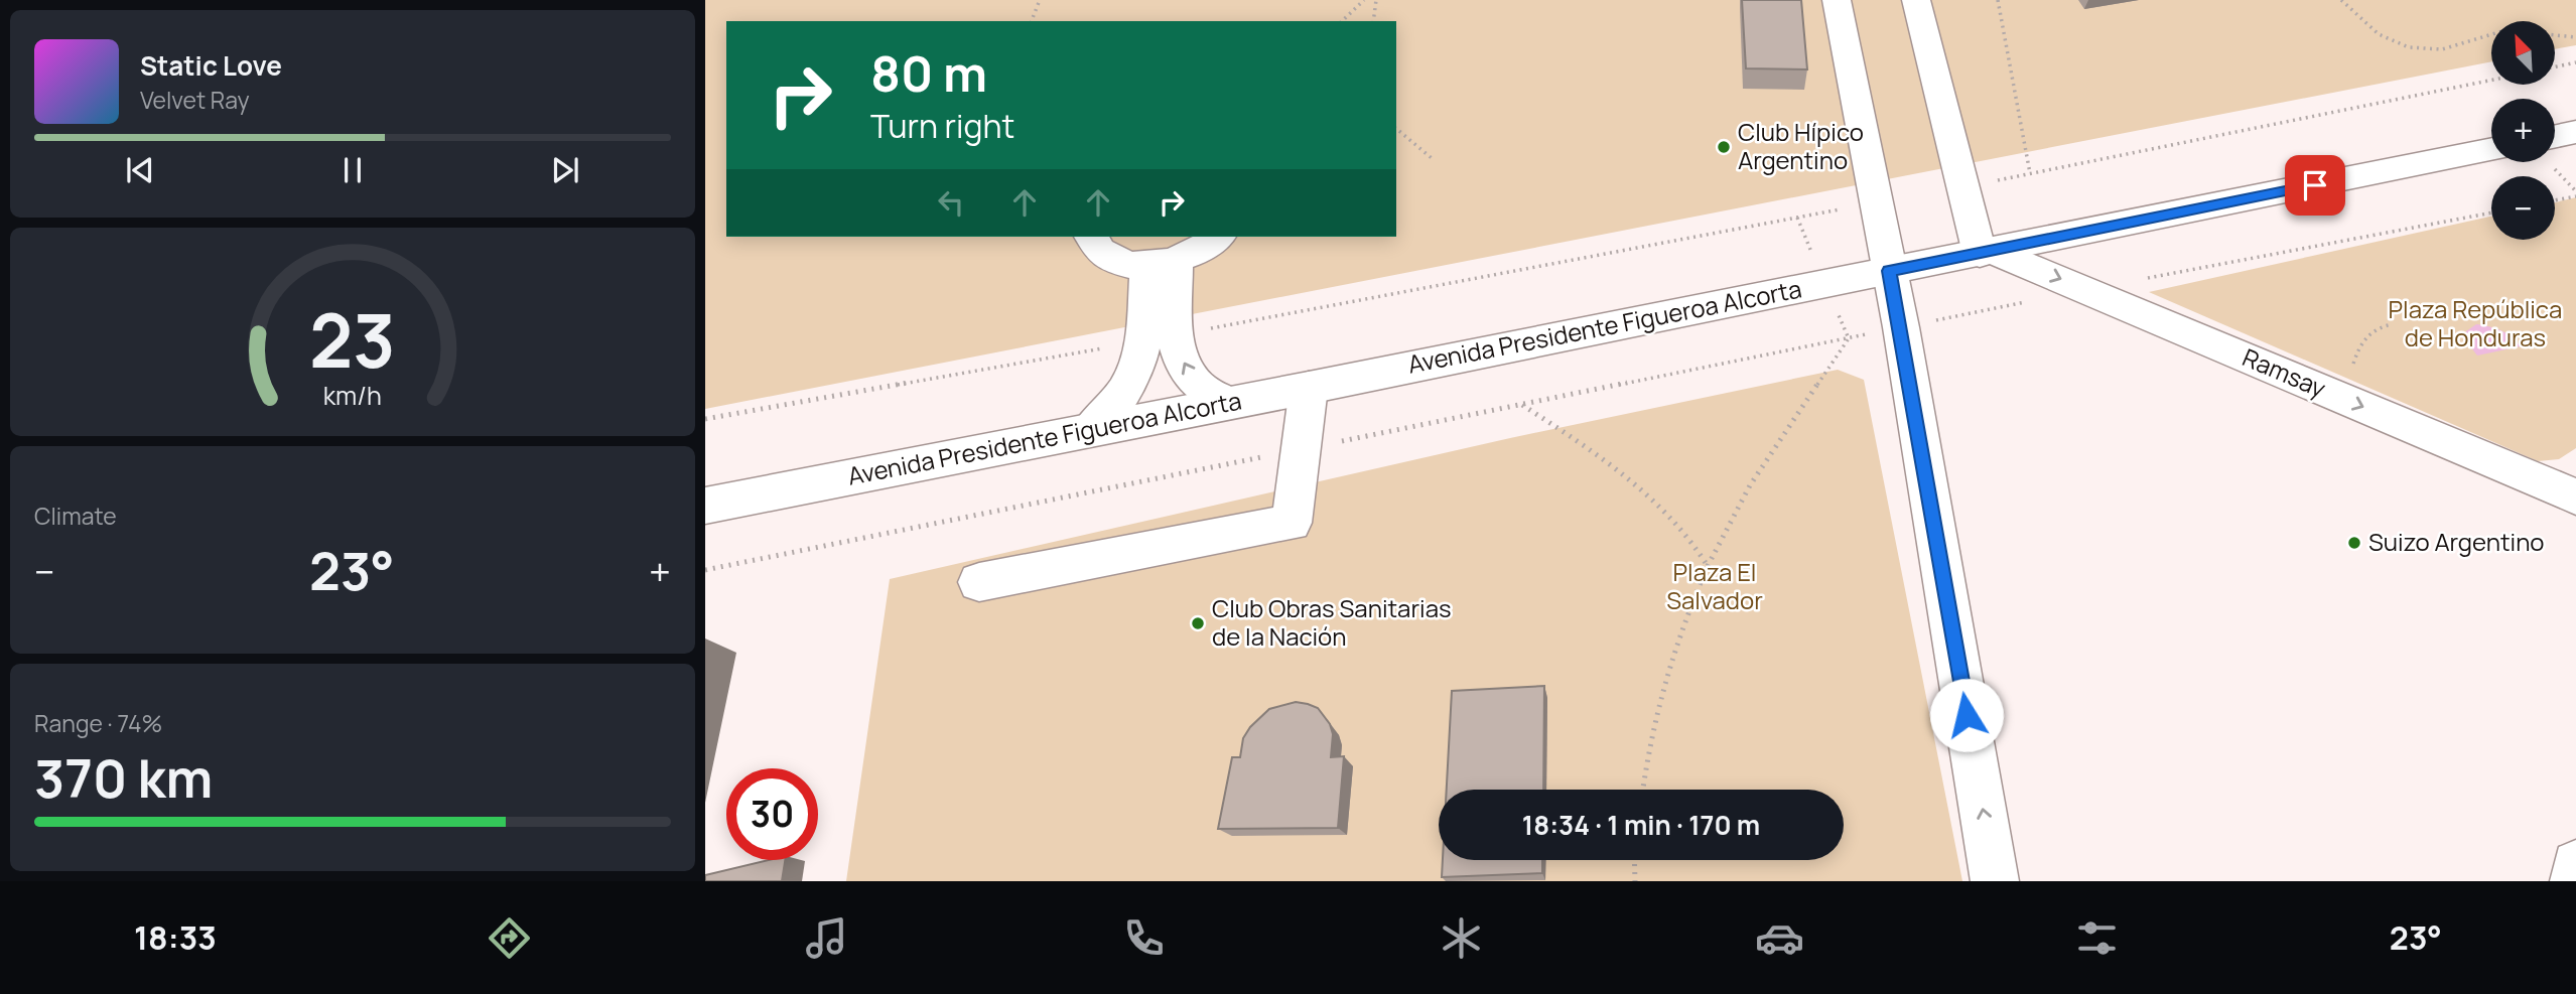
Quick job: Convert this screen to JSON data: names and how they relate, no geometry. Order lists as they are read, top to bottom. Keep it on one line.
{"streets":{"main road":["Avenida Presidente Figueroa Alcorta","Ramsay"]},"crossings":[["Avenida Presidente Figueroa Alcorta","Ramsay"]],"one_way":["Ramsay"],"parks":["Plaza República de Honduras","Plaza El Salvador"],"places":["Club Hípico Argentino","Suizo Argentino","Club Obras Sanitarias de la Nación"],"north":"top left","page":{"map_buttons":["+","−"],"turn":["80 m","Turn right"],"song":["Static Love","Velvet Ray"],"tile":["Climate",["Range · 74%","370 km"]],"heat":["−","23°","+"],"limit":"30","trip":"18:34 · 1 min · 170 m","tabs":["18:33","23°"],"gauge":["23","km/h"]}}
